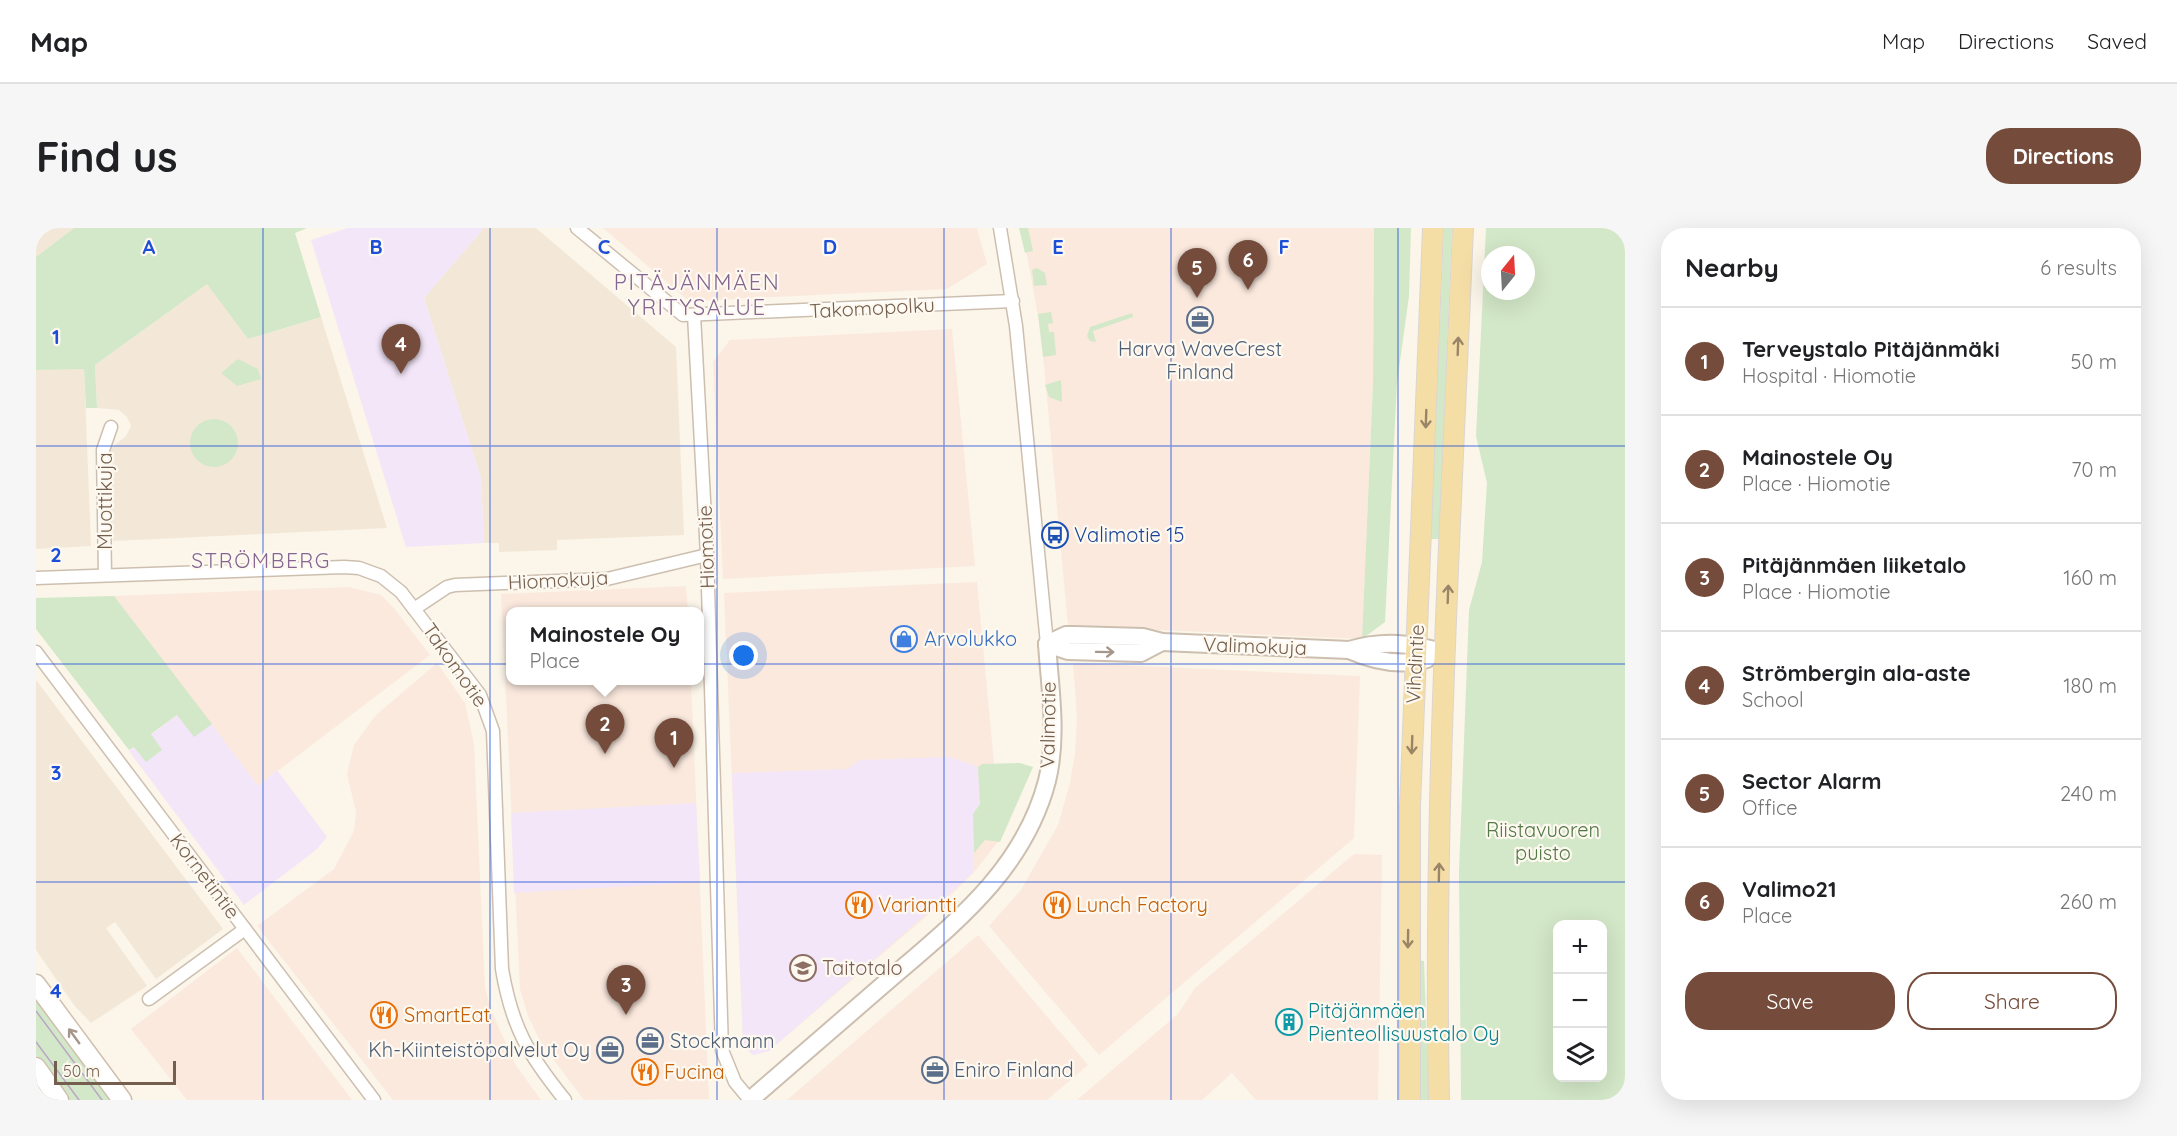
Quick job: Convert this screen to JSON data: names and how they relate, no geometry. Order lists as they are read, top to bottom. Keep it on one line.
{"streets":{"main road":["Vihdintie"],"street":["Takomopolku","Muottikuja","Hiomotie","Hiomokuja","Valimokuja","Takomotie","Valimotie","Kornetintie"]},"crossings":[["Takomopolku","Hiomotie"],["Takomopolku","Valimotie"],["Muottikuja","Takomotie"],["Hiomotie","Hiomokuja"],["Hiomotie","Valimotie"],["Hiomokuja","Takomotie"],["Valimokuja","Vihdintie"],["Valimokuja","Valimotie"]],"districts":["PITÄJÄNMÄEN YRITYSALUE","STRÖMBERG"],"parks":["Riistavuoren puisto"],"places":{"office":["Harva WaveCrest Finland","Stockmann","Kh-Kiinteistöpalvelut Oy","Eniro Finland"],"bus stop":["Valimotie 15"],"shop":["Arvolukko"],"restaurant":["Variantti","Lunch Factory","SmartEat","Fucina"],"school or university":["Taitotalo"],"building":["Pitäjänmäen Pienteollisuustalo Oy"]},"scale_bar":"50 m","north":"top","page":{"header":"Map","nav":["Map","Directions","Saved"],"buttons":["Directions",["Save","Share"]],"title":"Find us","heading":["Nearby","6 results"],"pins":["6","5","4","2","1","3"],"list":[{"mark":"1","name":"Terveystalo Pitäjänmäki","note":"Hospital · Hiomotie","value":"50 m"},{"mark":"2","name":"Mainostele Oy","note":"Place · Hiomotie","value":"70 m"},{"mark":"3","name":"Pitäjänmäen liiketalo","note":"Place · Hiomotie","value":"160 m"},{"mark":"4","name":"Strömbergin ala-aste","note":"School","value":"180 m"},{"mark":"5","name":"Sector Alarm","note":"Office","value":"240 m"},{"mark":"6","name":"Valimo21","note":"Place","value":"260 m"}],"popup":["Mainostele Oy","Place"],"map_buttons":["+","−"],"scale":"50 m"},"grid":{"columns":["A","B","C","D","E","F"],"rows":["1","2","3","4"]}}
